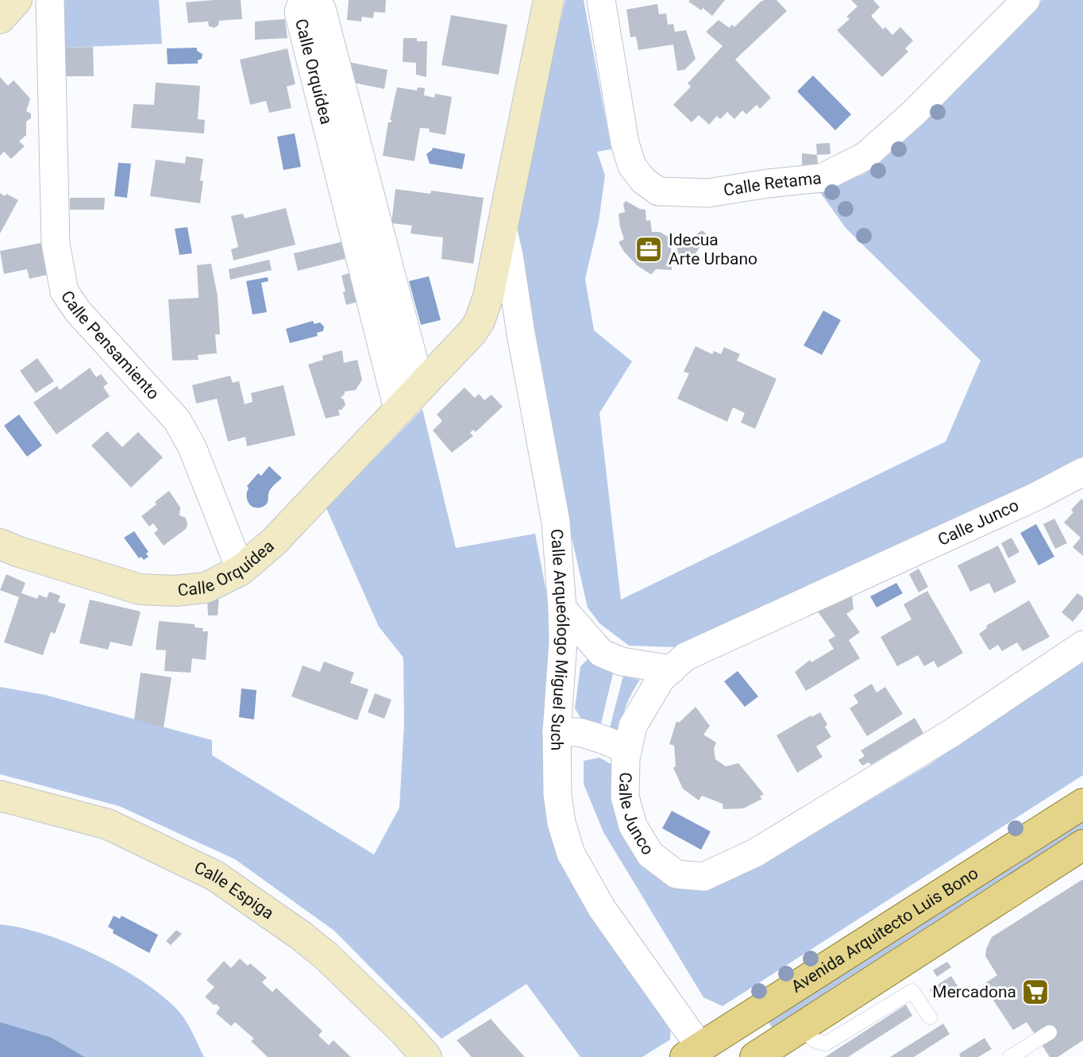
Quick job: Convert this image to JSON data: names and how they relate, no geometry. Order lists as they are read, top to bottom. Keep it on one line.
{"streets":{"main road":["Avenida Arquitecto Luis Bono"],"street":["Calle Orquídea","Calle Retama","Calle Pensamiento","Calle Junco","Calle Arqueólogo Miguel Such","Calle Espiga"]},"crossings":[["Calle Orquídea","Calle Pensamiento"],["Calle Orquídea","Calle Arqueólogo Miguel Such"],["Calle Arqueólogo Miguel Such","Avenida Arquitecto Luis Bono"]],"places":{"office":["Idecua Arte Urbano"],"supermarket":["Mercadona"]}}
